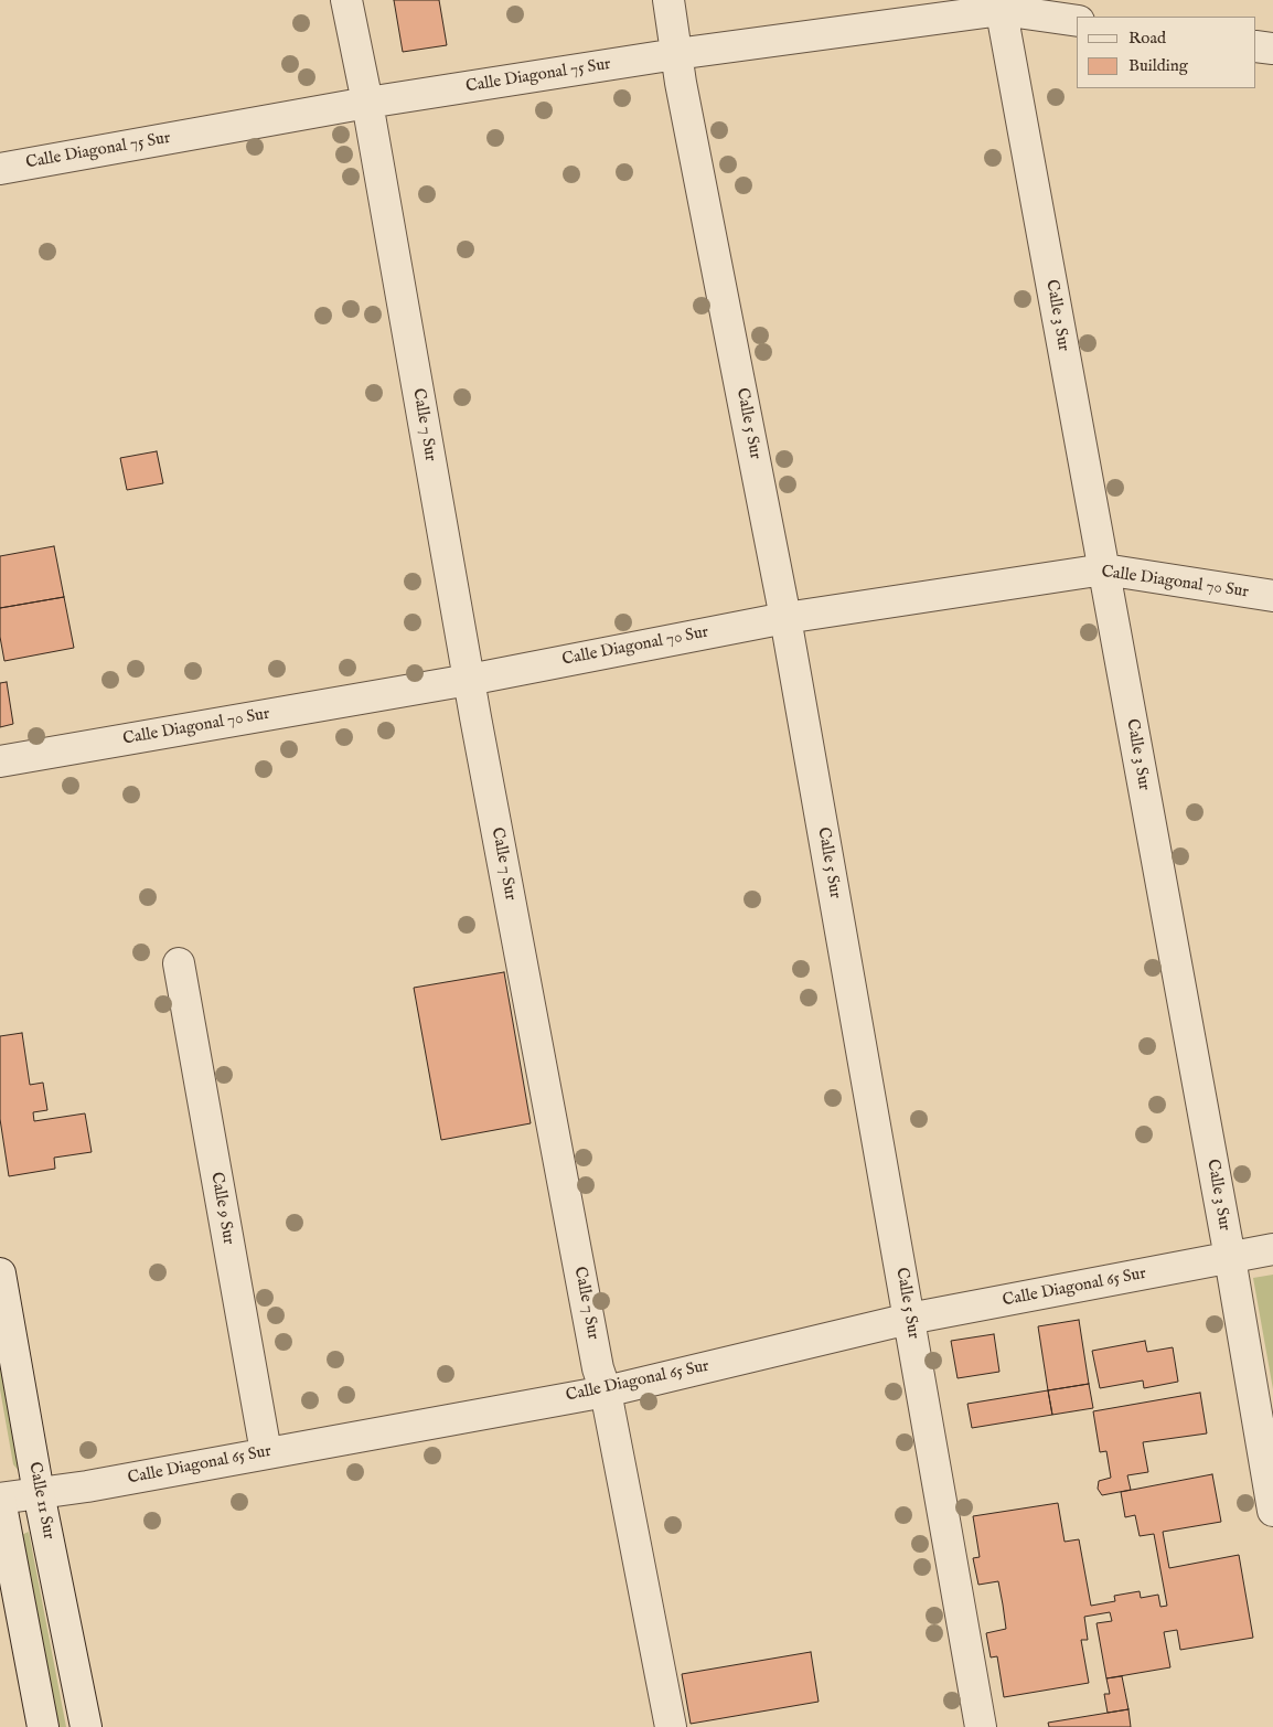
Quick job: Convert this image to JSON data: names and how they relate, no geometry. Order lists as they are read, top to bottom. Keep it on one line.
{"streets":{"street":["Calle Diagonal 75 Sur","Calle 3 Sur","Calle 5 Sur","Calle 7 Sur","Calle Diagonal 70 Sur","Calle 9 Sur","Calle Diagonal 65 Sur","Calle 11 Sur"]},"crossings":[["Calle Diagonal 75 Sur","Calle 3 Sur"],["Calle Diagonal 75 Sur","Calle 5 Sur"],["Calle Diagonal 75 Sur","Calle 7 Sur"],["Calle 3 Sur","Calle Diagonal 70 Sur"],["Calle 3 Sur","Calle Diagonal 65 Sur"],["Calle 5 Sur","Calle Diagonal 70 Sur"],["Calle 5 Sur","Calle Diagonal 65 Sur"],["Calle 7 Sur","Calle Diagonal 70 Sur"],["Calle 7 Sur","Calle Diagonal 65 Sur"],["Calle 9 Sur","Calle Diagonal 65 Sur"],["Calle Diagonal 65 Sur","Calle 11 Sur"]],"legend":["Road","Building"]}
